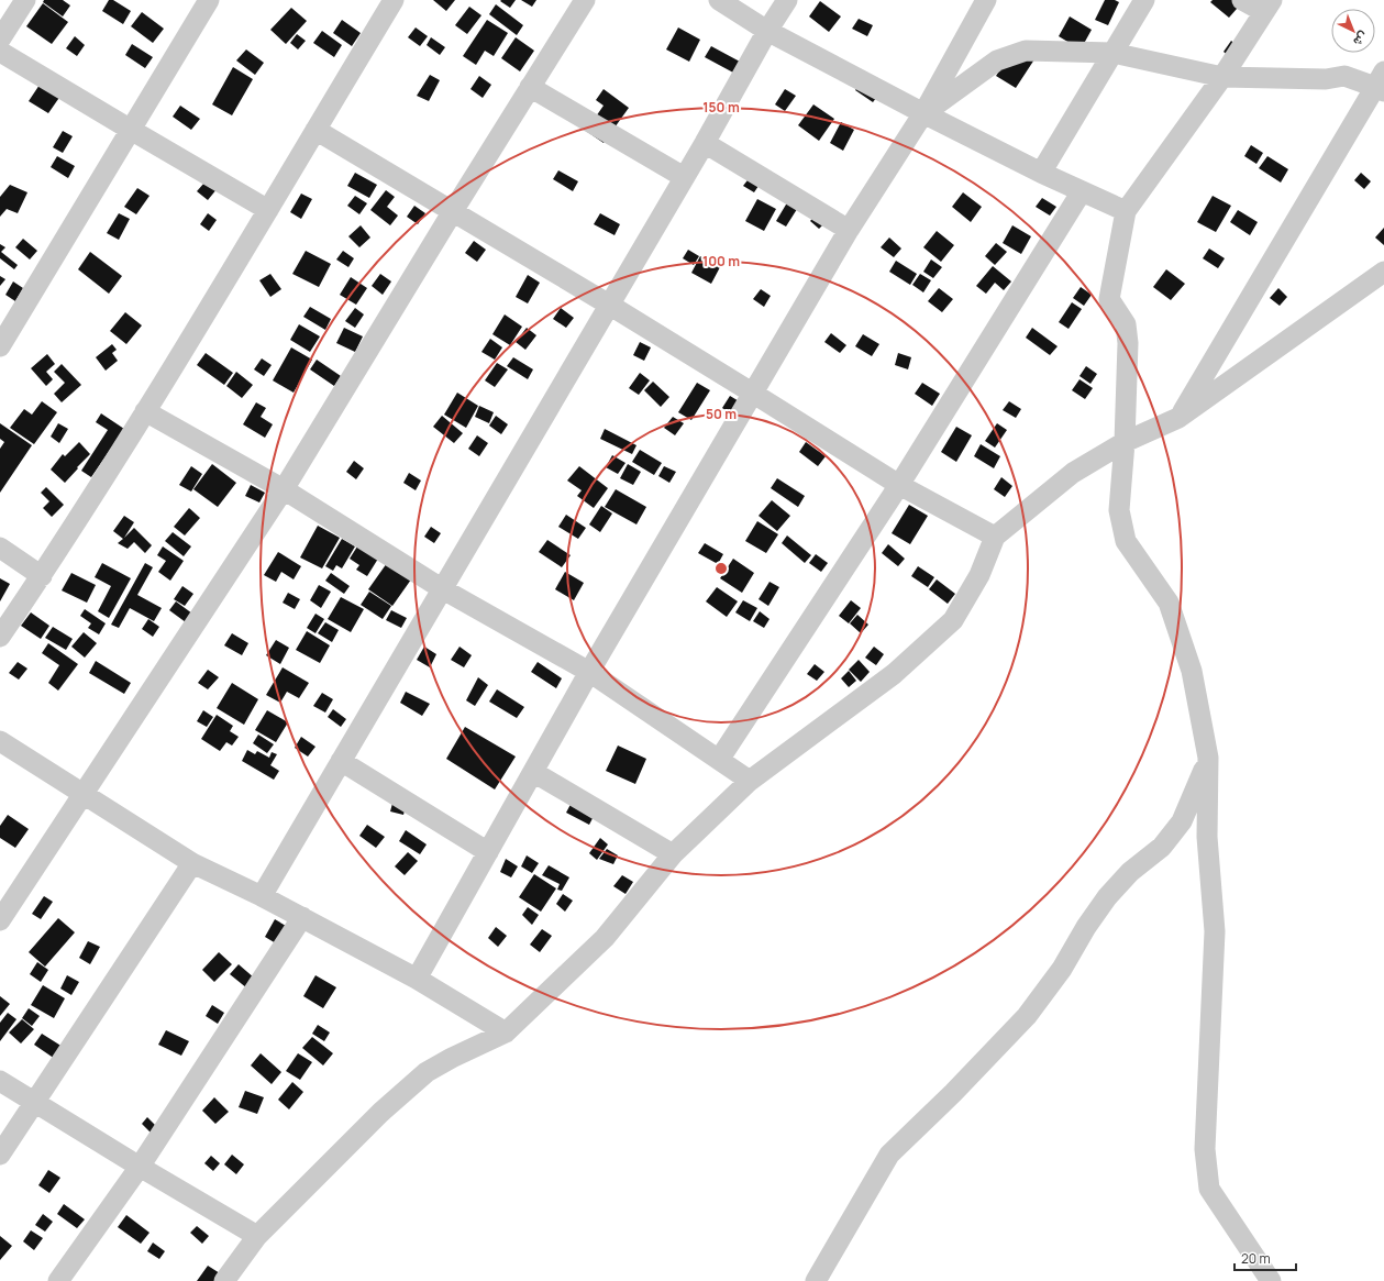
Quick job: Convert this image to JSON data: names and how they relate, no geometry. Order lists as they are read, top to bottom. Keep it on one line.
{"scale_bar":"20 m","north":"bottom right","rings":["150 m","100 m","50 m"]}
